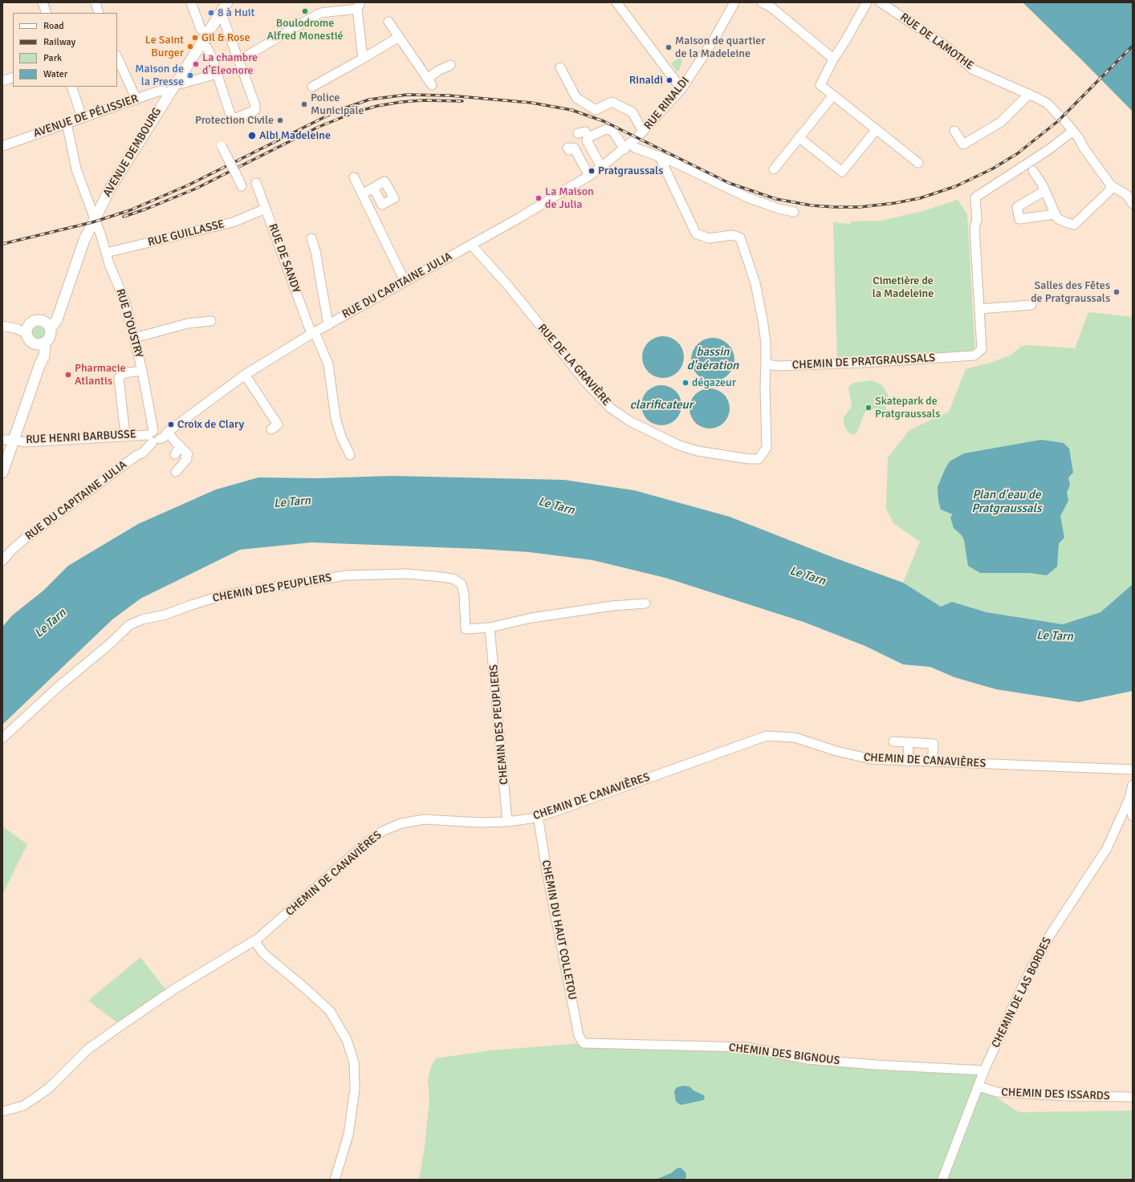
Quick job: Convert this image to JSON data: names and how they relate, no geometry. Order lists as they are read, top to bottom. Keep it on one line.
{"streets":{"main road":["AVENUE DEMBOURG"],"street":["RUE DE LAMOTHE","RUE RINALDI","AVENUE DE PÉLISSIER","RUE GUILLASSE","RUE DE SANDY","RUE DU CAPITAINE JULIA","RUE D'OUSTRY","CHEMIN DE PRATGRAUSSALS","RUE DE LA GRAVIÈRE","RUE HENRI BARBUSSE","CHEMIN DES PEUPLIERS","CHEMIN DE CANAVIÈRES","CHEMIN DU HAUT COLLETOU","CHEMIN DE LAS BORDES","CHEMIN DES BIGNOUS","CHEMIN DES ISSARDS"]},"crossings":[["RUE DE LAMOTHE","CHEMIN DE PRATGRAUSSALS"],["RUE RINALDI","RUE DU CAPITAINE JULIA"],["AVENUE DE PÉLISSIER","AVENUE DEMBOURG"],["AVENUE DE PÉLISSIER","RUE D'OUSTRY"],["AVENUE DEMBOURG","RUE D'OUSTRY"],["RUE GUILLASSE","RUE DE SANDY"],["RUE GUILLASSE","RUE D'OUSTRY"],["RUE DE SANDY","RUE DU CAPITAINE JULIA"],["RUE DU CAPITAINE JULIA","RUE D'OUSTRY"],["RUE DU CAPITAINE JULIA","RUE DE LA GRAVIÈRE"],["RUE DU CAPITAINE JULIA","RUE HENRI BARBUSSE"],["RUE D'OUSTRY","RUE HENRI BARBUSSE"],["CHEMIN DE PRATGRAUSSALS","RUE DE LA GRAVIÈRE"],["CHEMIN DES PEUPLIERS","CHEMIN DE CANAVIÈRES"],["CHEMIN DE CANAVIÈRES","CHEMIN DU HAUT COLLETOU"],["CHEMIN DU HAUT COLLETOU","CHEMIN DES BIGNOUS"],["CHEMIN DE LAS BORDES","CHEMIN DES BIGNOUS"],["CHEMIN DE LAS BORDES","CHEMIN DES ISSARDS"]],"water":["bassin d'aération","clarificateur","Plan d'eau de Pratgraussals","Le Tarn"],"parks":["Cimetière de la Madeleine"],"places":["Boulodrome Alfred Monestié","8 à Huit","Gil & Rose","Le Saint Burger","Maison de quartier de la Madeleine","La chambre d’Eleonore","Maison de la Presse","Rinaldi","Police Municipale","Protection Civile","Albi Madeleine","Pratgraussals","La Maison de Julia","Salles des Fêtes de Pratgraussals","Pharmacie Atlantis","dégazeur","Skatepark de Pratgraussals","Croix de Clary"],"legend":["Road","Railway","Park","Water"]}
